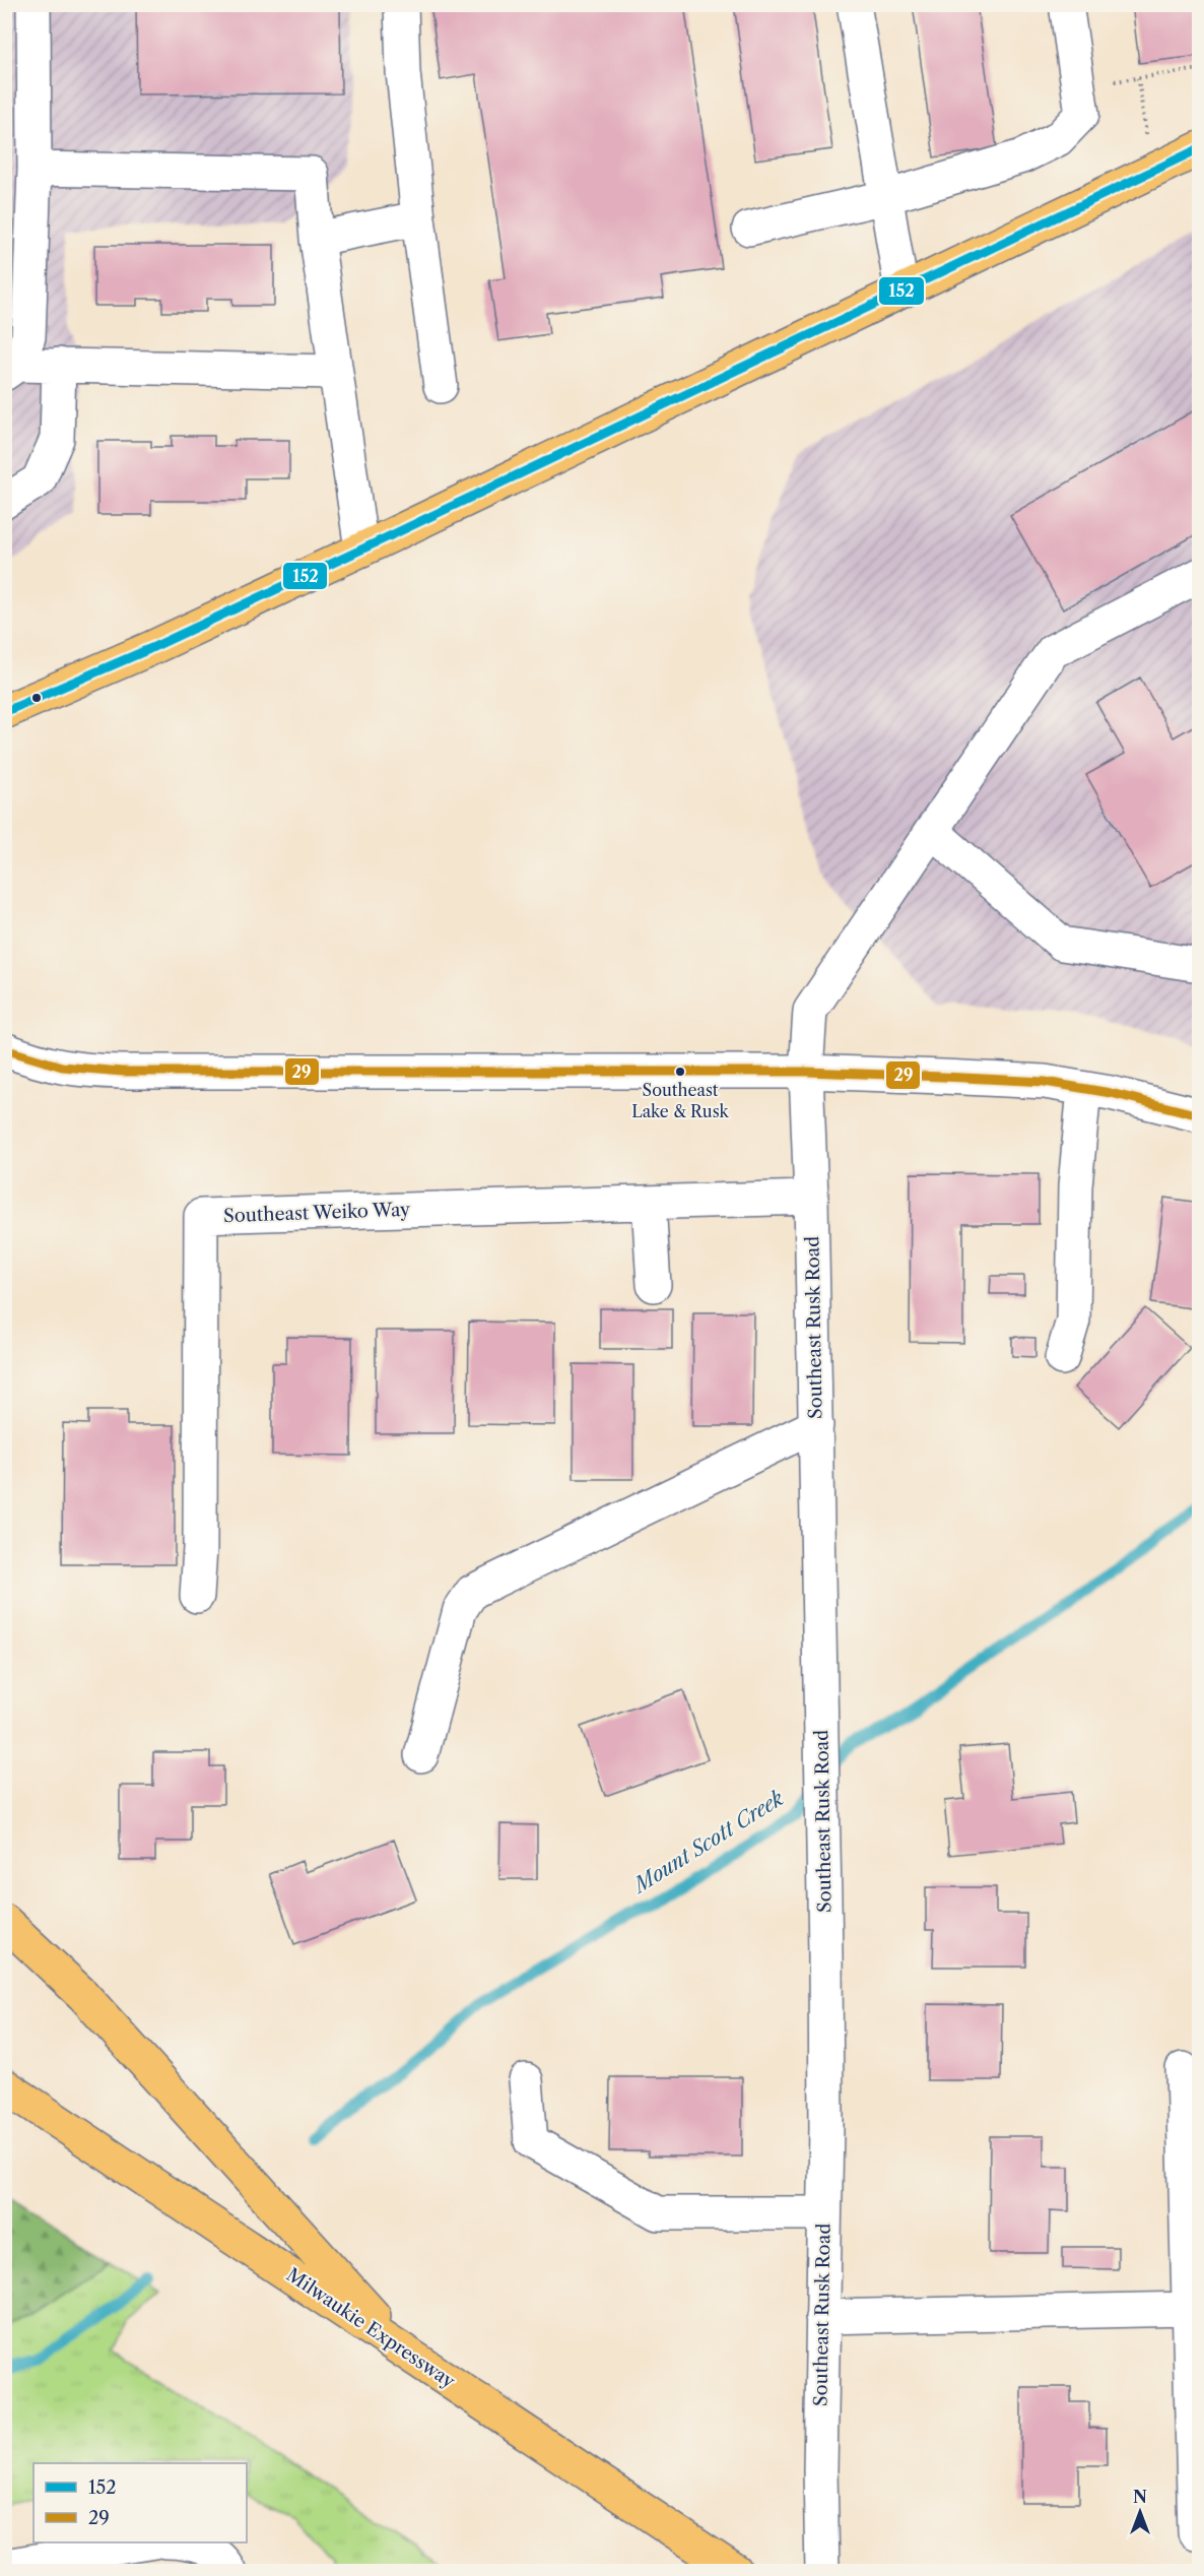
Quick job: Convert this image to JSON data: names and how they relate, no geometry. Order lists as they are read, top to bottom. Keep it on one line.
{"streets":{"main road":["Milwaukie Expressway"],"street":["Southeast Weiko Way","Southeast Rusk Road"]},"crossings":[["Southeast Weiko Way","Southeast Rusk Road"]],"water":["Mount Scott Creek"],"places":["Southeast Lake & Rusk"],"lines":["transit line 152","transit line 29"],"legend":["152","29"],"north":"top"}
